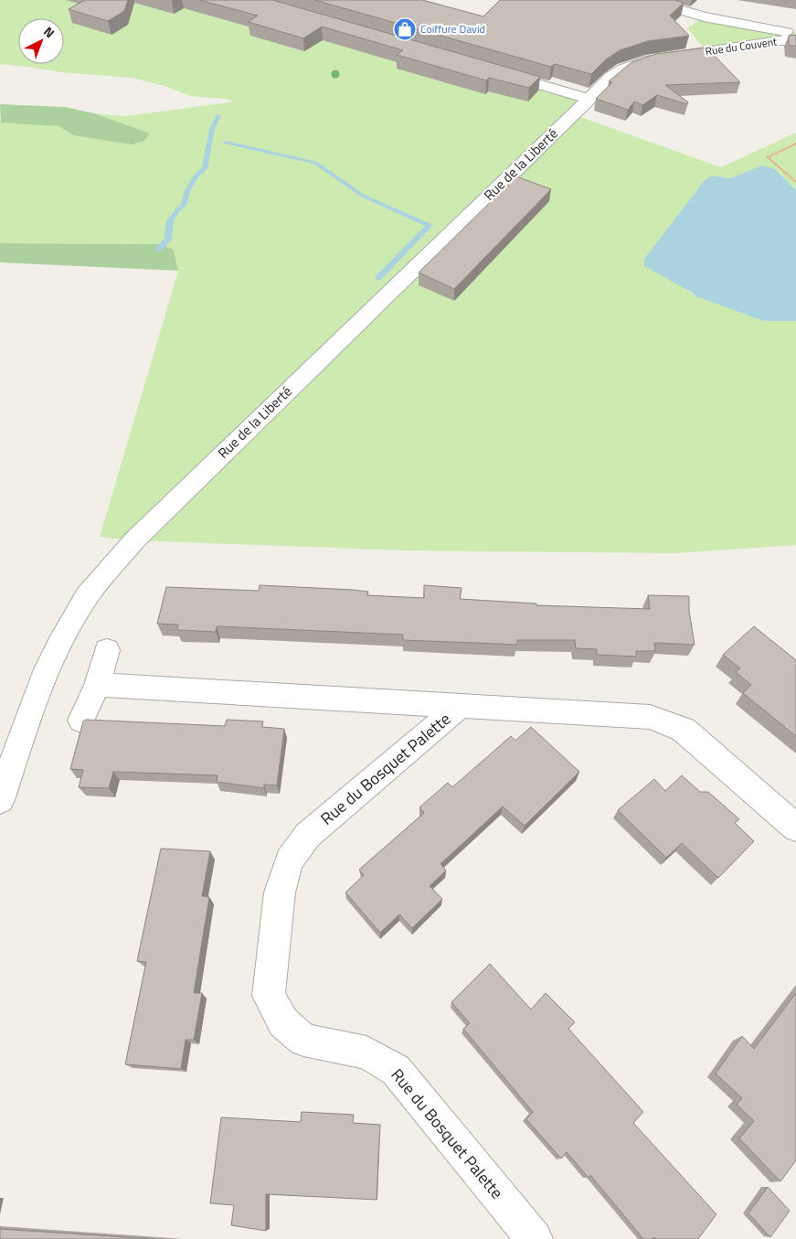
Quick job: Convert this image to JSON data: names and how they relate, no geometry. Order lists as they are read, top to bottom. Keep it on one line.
{"streets":{"street":["Rue du Couvent","Rue de la Liberté","Rue du Bosquet Palette"]},"crossings":[["Rue du Couvent","Rue de la Liberté"]],"places":{"shop":["Coiffure David"]},"north":"top right"}
